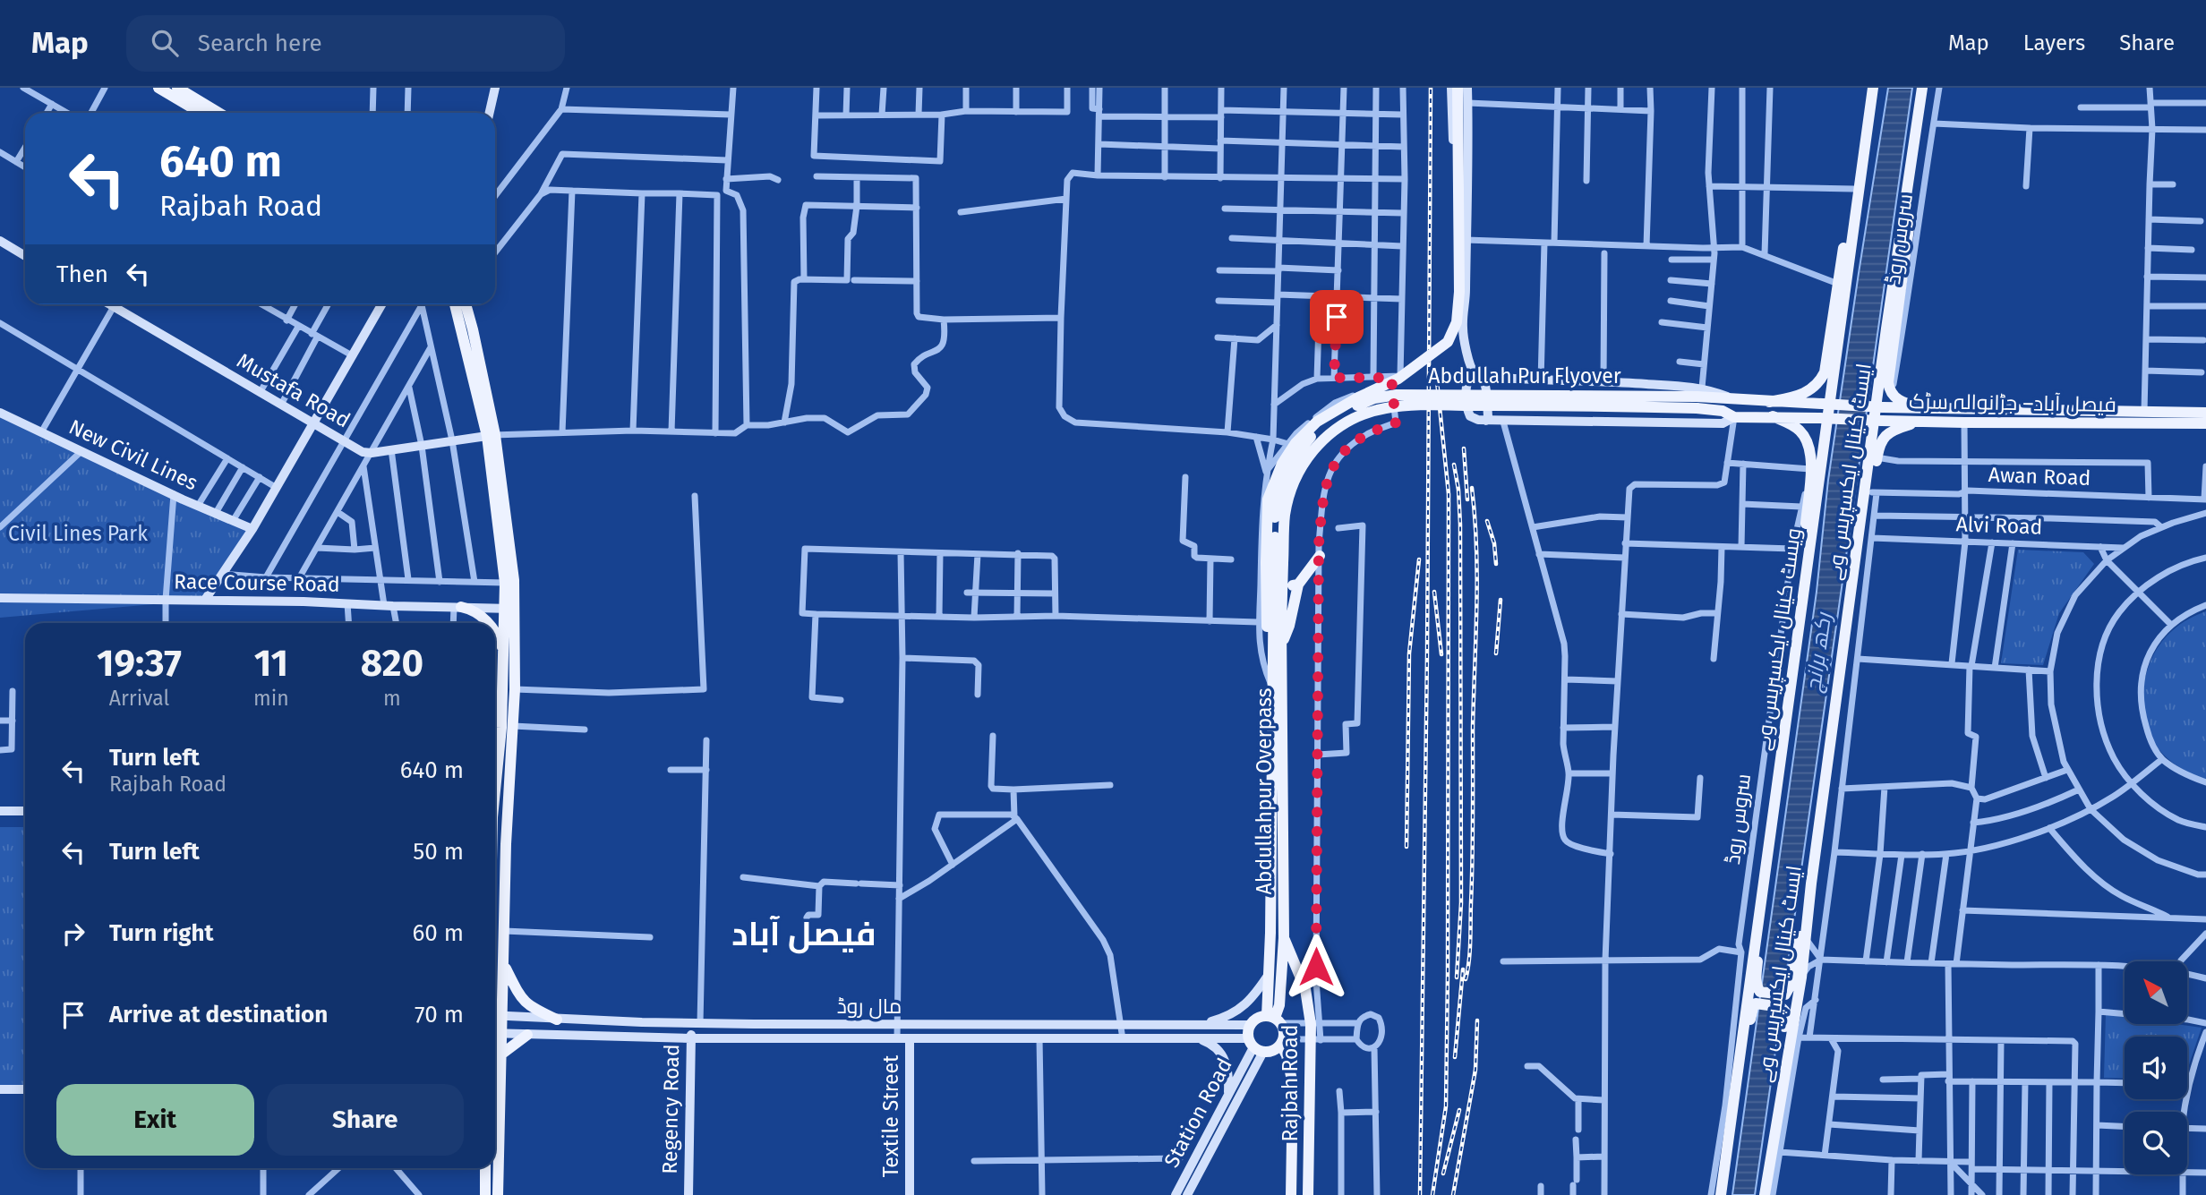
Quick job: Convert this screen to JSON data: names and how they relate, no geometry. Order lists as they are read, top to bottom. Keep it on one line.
{"streets":{"main road":["Abdullah Pur Flyover","Mustafa Road","فیصل آباد– جڑانوالہ سڑک","New Civil Lines","ایسٹ کینال ایکسپریس وے","Race Course Road","ویسٹ کینال ایکسپریس وے","Abdullahpur Overpass","مال روڈ","Rajbah Road","Regency Road","Station Road","Textile Street"],"street":["سروس روڈ","Awan Road","Alvi Road"]},"crossings":[["Abdullah Pur Flyover","فیصل آباد– جڑانوالہ سڑک"],["Abdullah Pur Flyover","Abdullahpur Overpass"],["Abdullahpur Overpass","مال روڈ"],["Abdullahpur Overpass","Rajbah Road"],["Abdullahpur Overpass","Station Road"],["مال روڈ","Rajbah Road"],["مال روڈ","Regency Road"],["مال روڈ","Station Road"],["مال روڈ","Textile Street"],["Rajbah Road","Station Road"]],"districts":["فیصل آباد"],"water":["رکھ برانچ"],"parks":["Civil Lines Park"],"north":"top left","page":{"header":"Map","search":"Search here","nav":["Map","Layers","Share"],"turn":["640 m","Rajbah Road"],"then":"Then","eta":["19:37","Arrival","11","min","820","m"],"list":[{"name":"Turn left","note":"Rajbah Road","value":"640 m"},{"name":"Turn left","value":"50 m"},{"name":"Turn right","value":"60 m"},{"name":"Arrive at destination","value":"70 m"}],"buttons":["Exit","Share"]}}
